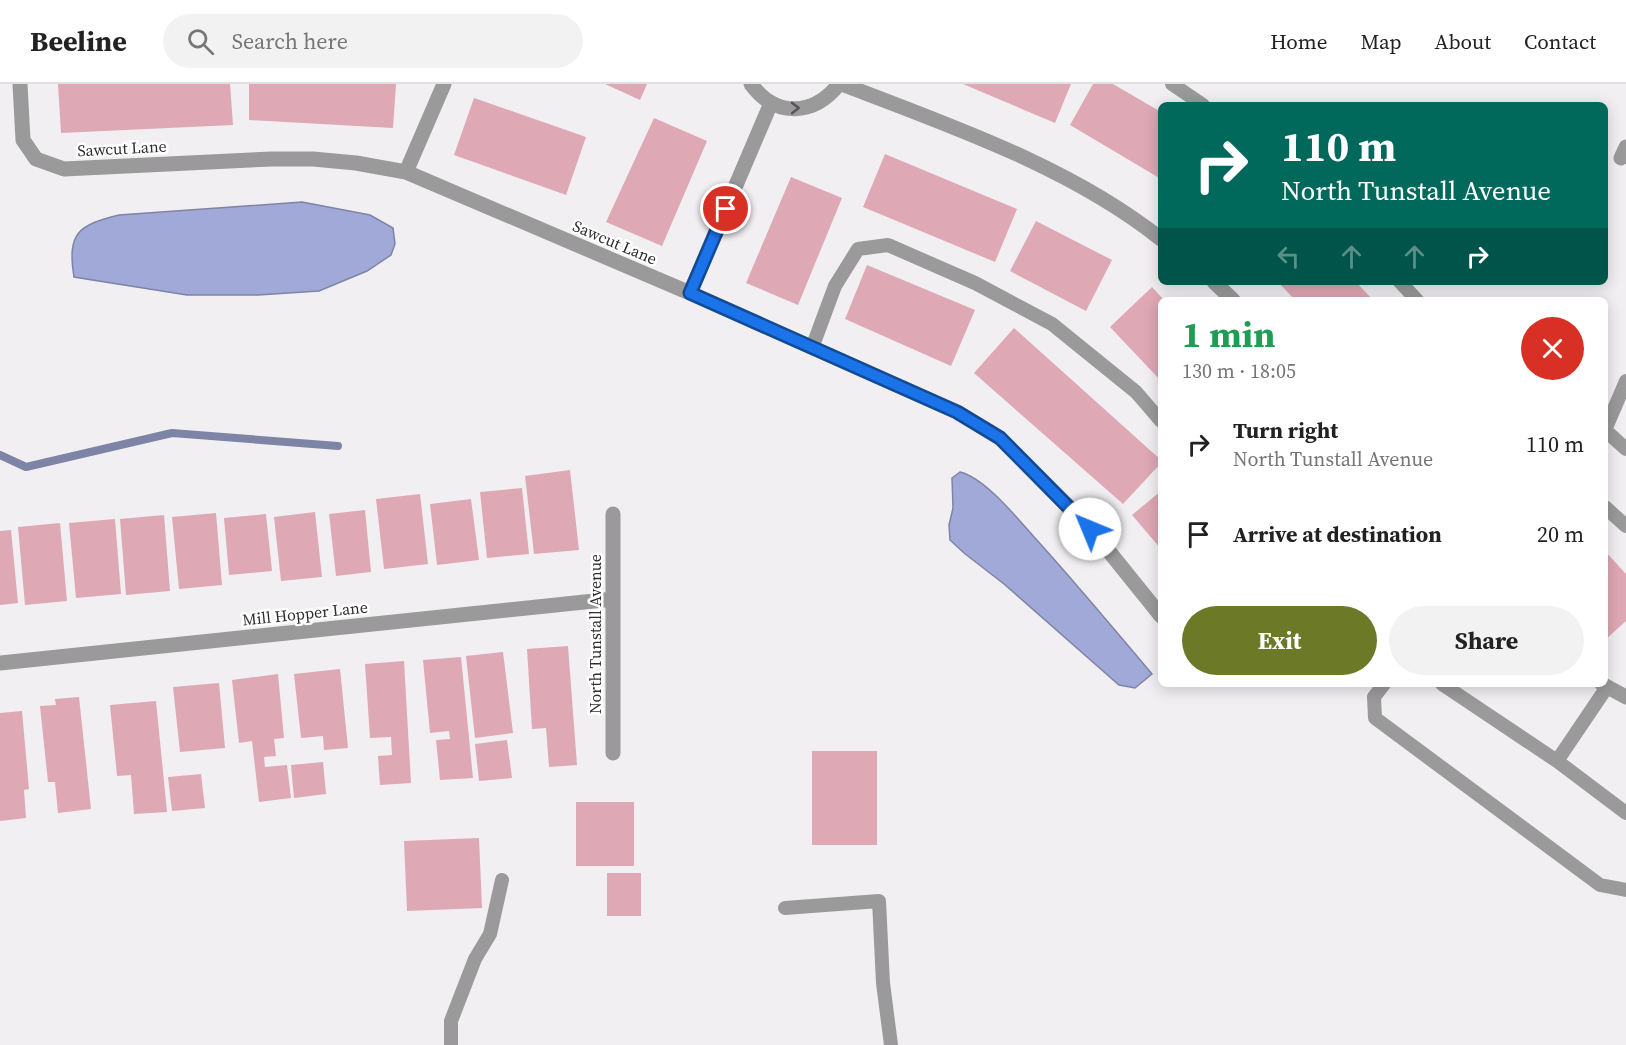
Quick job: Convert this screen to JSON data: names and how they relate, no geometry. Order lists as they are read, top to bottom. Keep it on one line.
{"streets":{"street":["Sawcut Lane","Mill Hopper Lane","North Tunstall Avenue"]},"crossings":[["Mill Hopper Lane","North Tunstall Avenue"]],"page":{"header":"Beeline","search":"Search here","nav":["Home","Map","About","Contact"],"turn":["110 m","North Tunstall Avenue"],"heading":["1 min","130 m · 18:05"],"list":[{"name":"Turn right","note":"North Tunstall Avenue","value":"110 m"},{"name":"Arrive at destination","value":"20 m"}],"buttons":["Exit","Share"]}}
